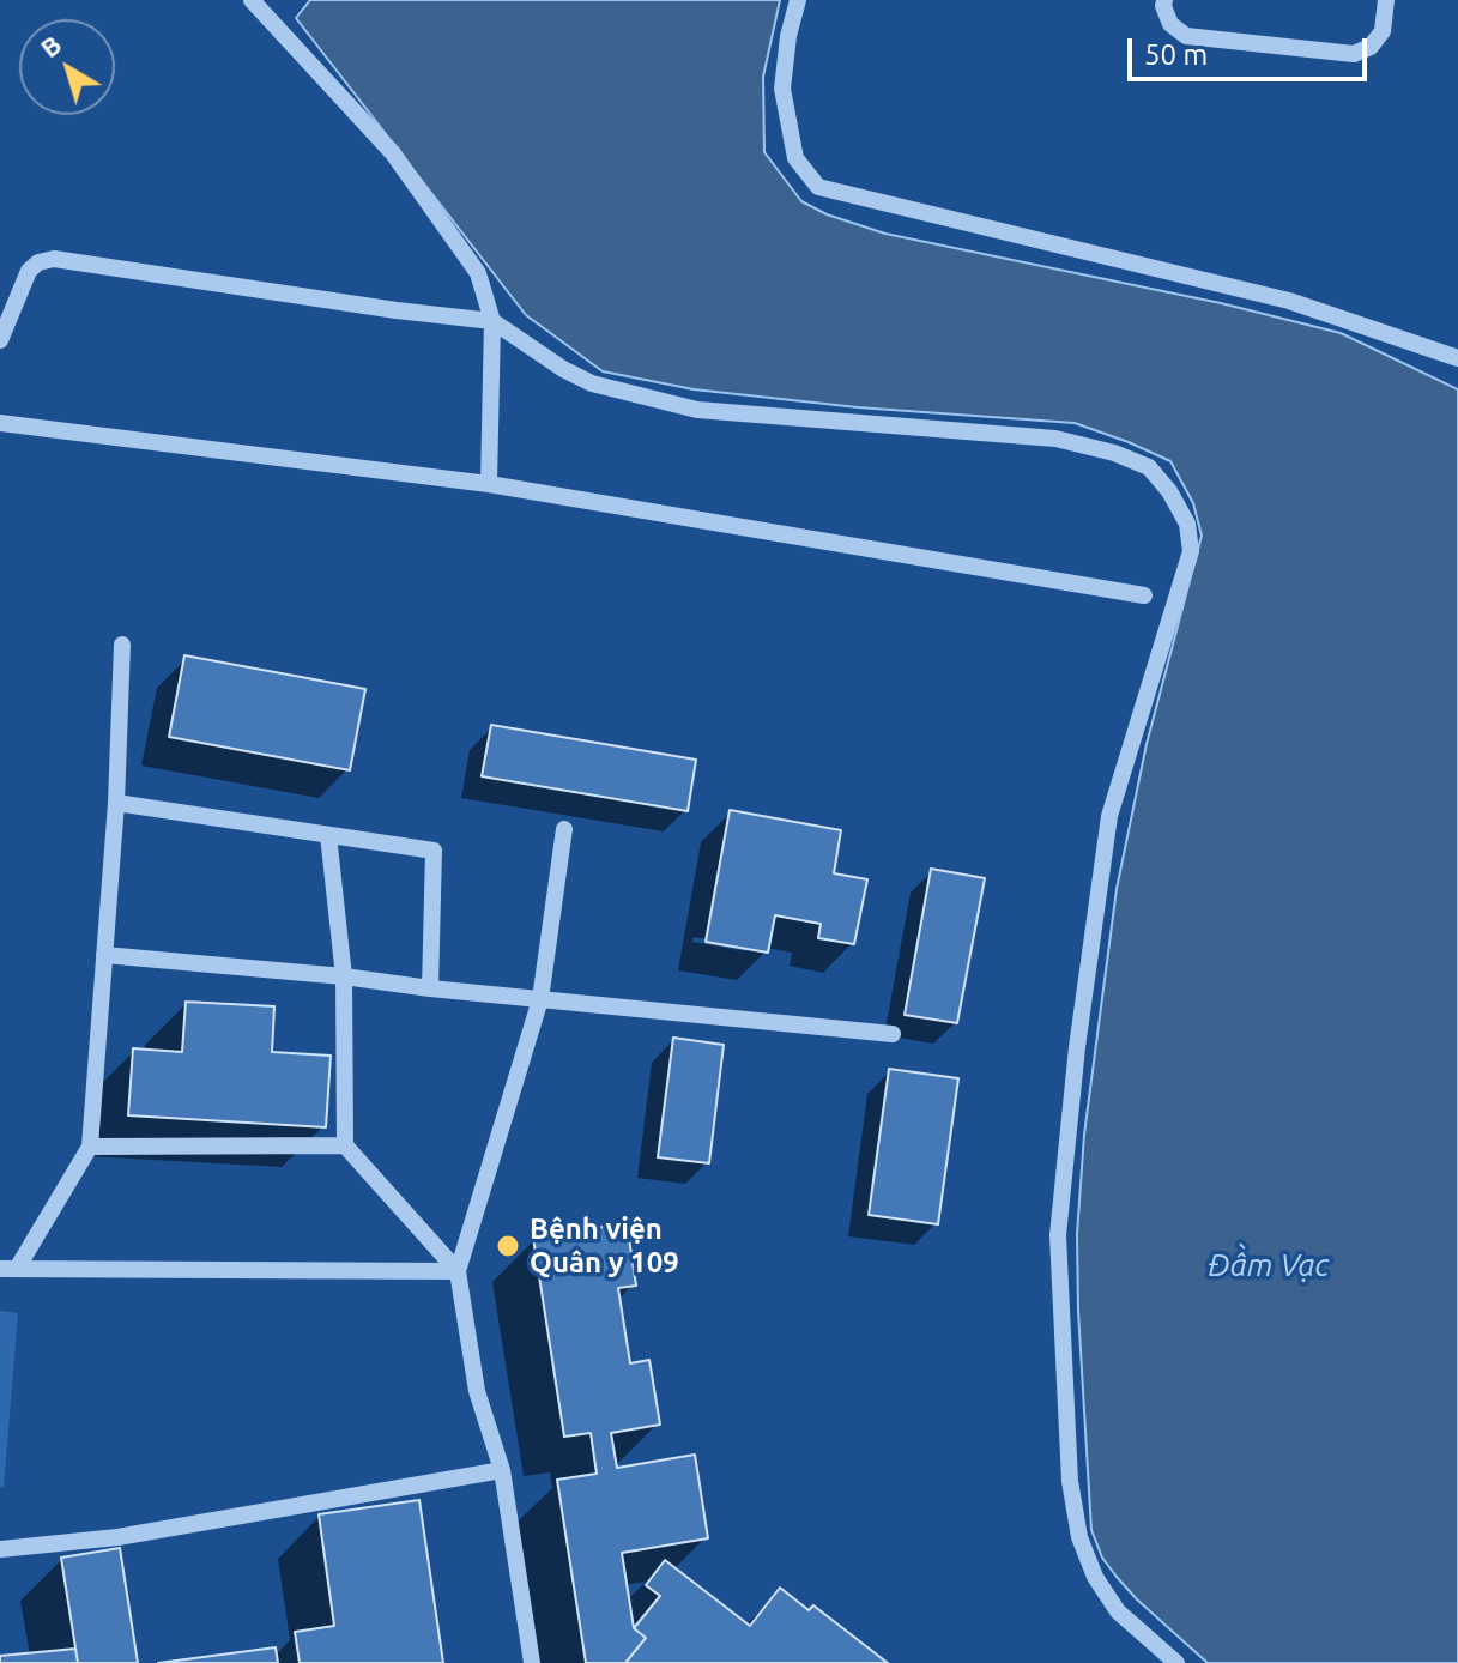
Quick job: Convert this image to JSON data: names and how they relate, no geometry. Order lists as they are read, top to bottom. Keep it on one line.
{"water":["Đầm Vạc"],"places":["Bệnh viện Quân y 109"],"scale_bar":"50 m","north":"top left"}
